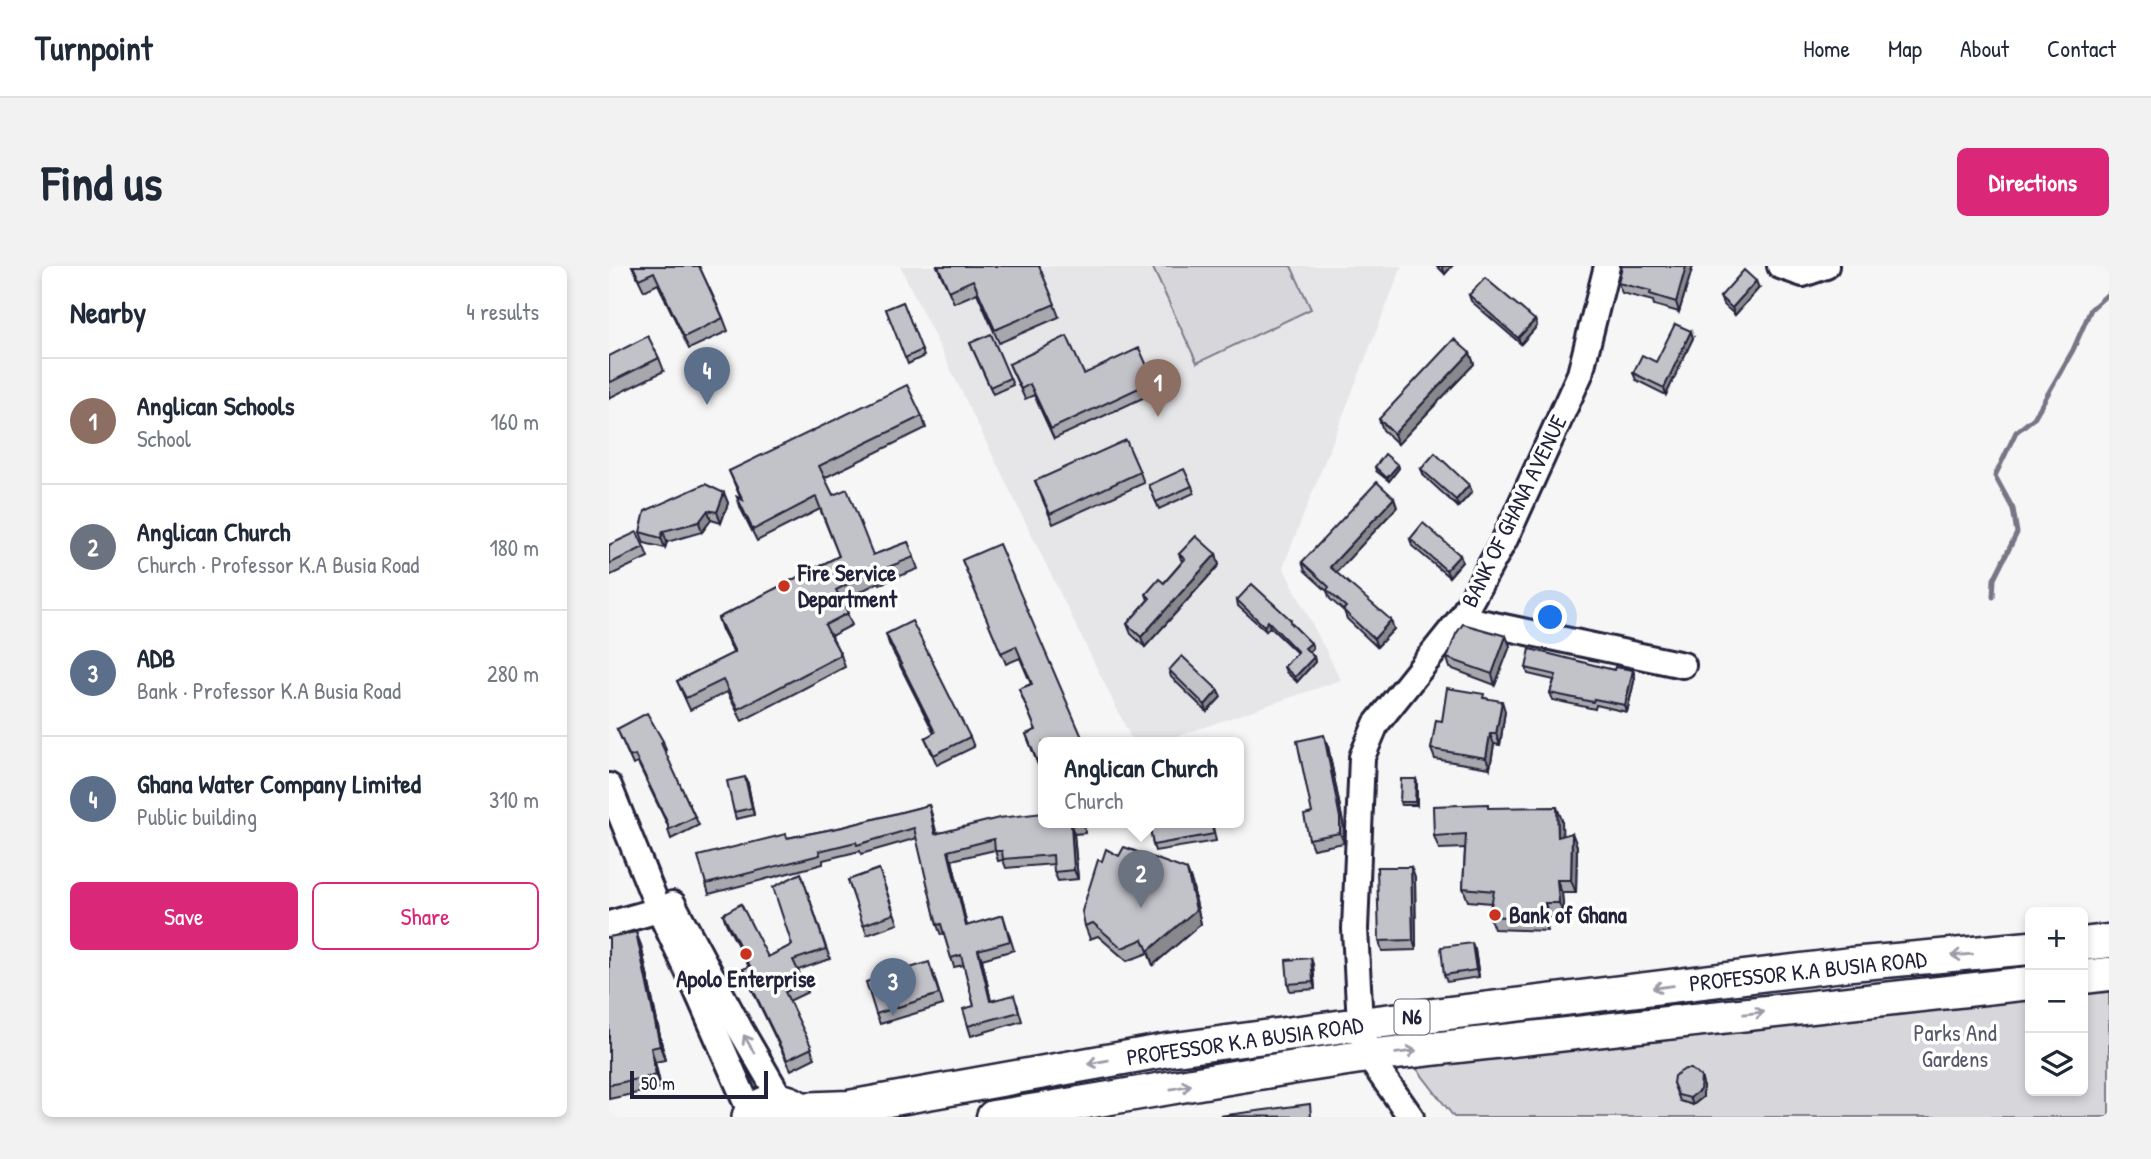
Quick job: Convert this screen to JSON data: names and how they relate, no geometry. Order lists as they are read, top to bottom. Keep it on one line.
{"streets":{"main road":["PROFESSOR K.A BUSIA ROAD","N6"],"street":["BANK OF GHANA AVENUE"]},"crossings":[["BANK OF GHANA AVENUE","PROFESSOR K.A BUSIA ROAD"]],"parks":["Parks And Gardens"],"places":["Fire Service Department","Bank of Ghana","Apolo Enterprise"],"scale_bar":"50 m","page":{"header":"Turnpoint","nav":["Home","Map","About","Contact"],"buttons":["Directions",["Save","Share"]],"title":"Find us","heading":["Nearby","4 results"],"pins":["4","1","2","3"],"list":[{"mark":"1","name":"Anglican Schools","note":"School","value":"160 m"},{"mark":"2","name":"Anglican Church","note":"Church · Professor K.A Busia Road","value":"180 m"},{"mark":"3","name":"ADB","note":"Bank · Professor K.A Busia Road","value":"280 m"},{"mark":"4","name":"Ghana Water Company Limited","note":"Public building","value":"310 m"}],"popup":["Anglican Church","Church"],"map_buttons":["+","−"],"scale":"50 m"}}
